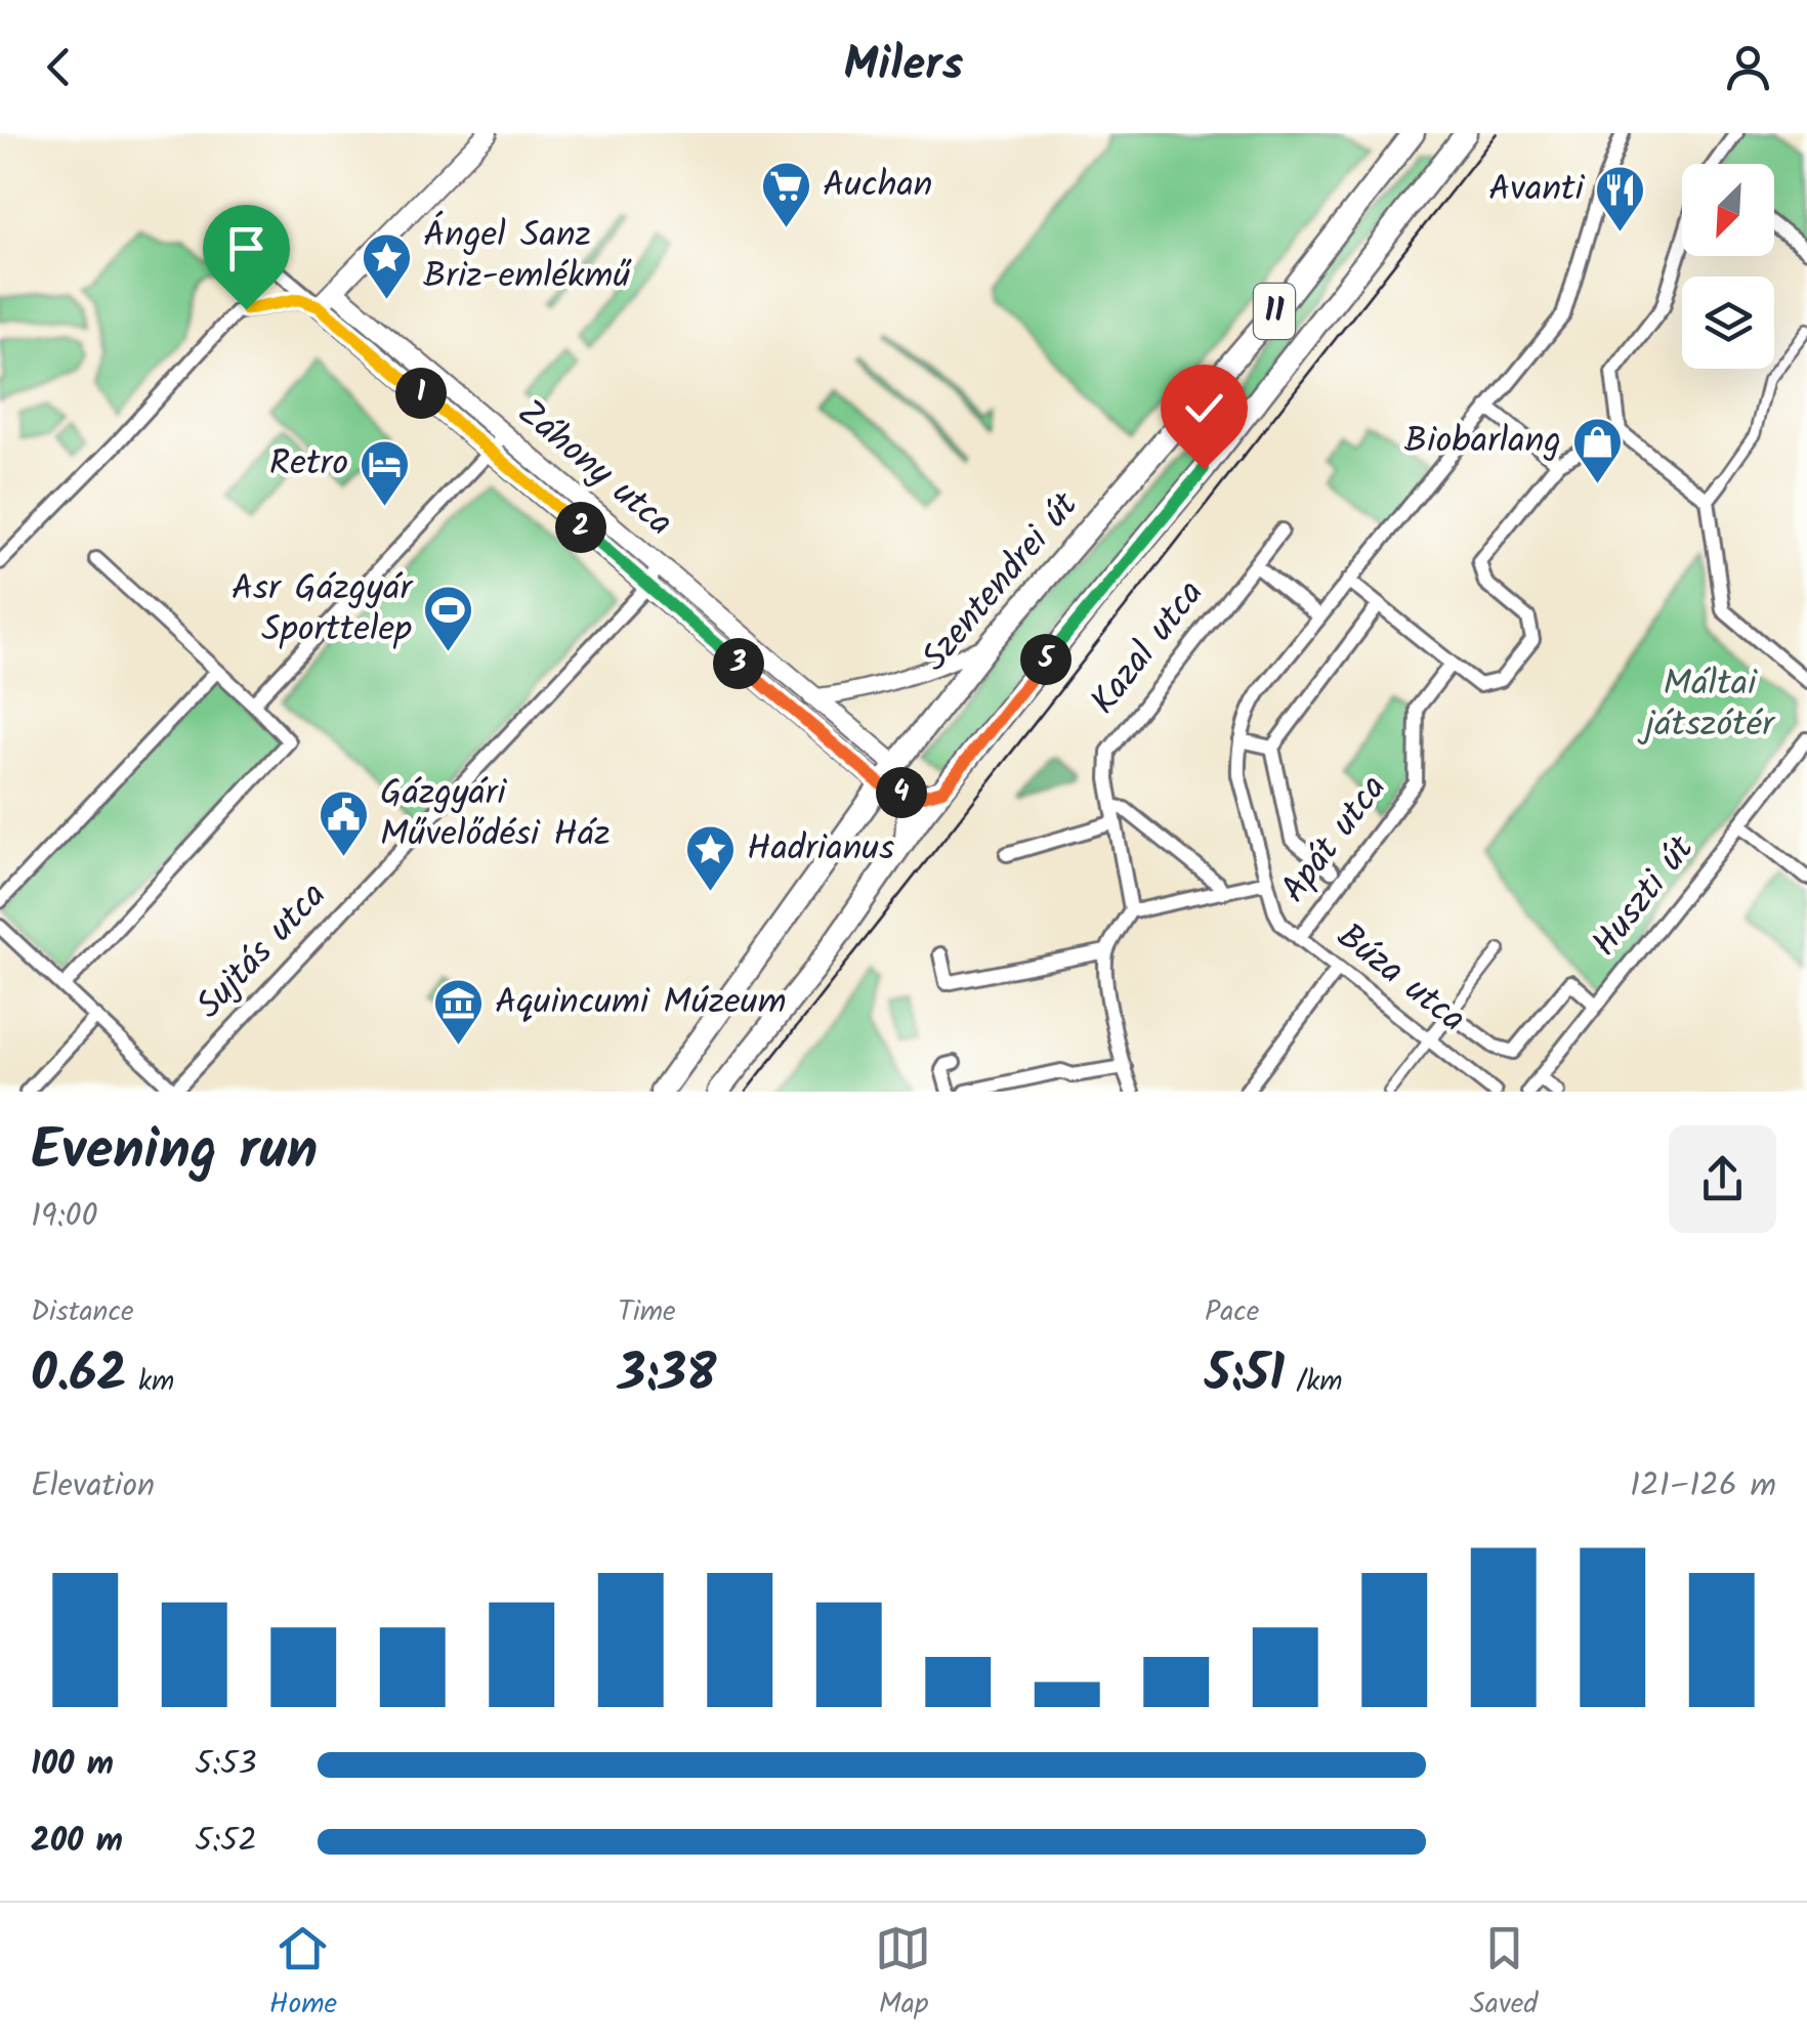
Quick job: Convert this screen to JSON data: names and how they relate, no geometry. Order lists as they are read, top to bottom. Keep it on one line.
{"streets":{"main road":["11","Záhony utca","Szentendrei út"],"street":["Kazal utca","Apát utca","Huszti út","Sujtás utca","Búza utca"]},"crossings":[["11","Záhony utca"],["Záhony utca","Szentendrei út"],["Záhony utca","Sujtás utca"],["Apát utca","Búza utca"]],"parks":["Máltai játszótér"],"places":{"supermarket":["Auchan"],"restaurant":["Avanti"],"place":["Ángel Sanz Briz-emlékmű","Hadrianus"],"shop":["Biobarlang"],"hotel":["Retro"],"sports":["Asr Gázgyár Sporttelep"],"public building":["Gázgyári Művelődési Ház"],"museum":["Aquincumi Múzeum"]},"north":"bottom left","page":{"header":"Milers","pins":["1","2","5","3","4"],"heading":["Evening run","19:00"],"stats":[["Distance","0.62 km"],["Time","3:38"],["Pace","5:51 /km"]],"chart":["Elevation","121–126 m"],"list":[{"name":"100 m","note":"5:53"},{"name":"200 m","note":"5:52"}],"tabs":["Home","Map","Saved"]}}
